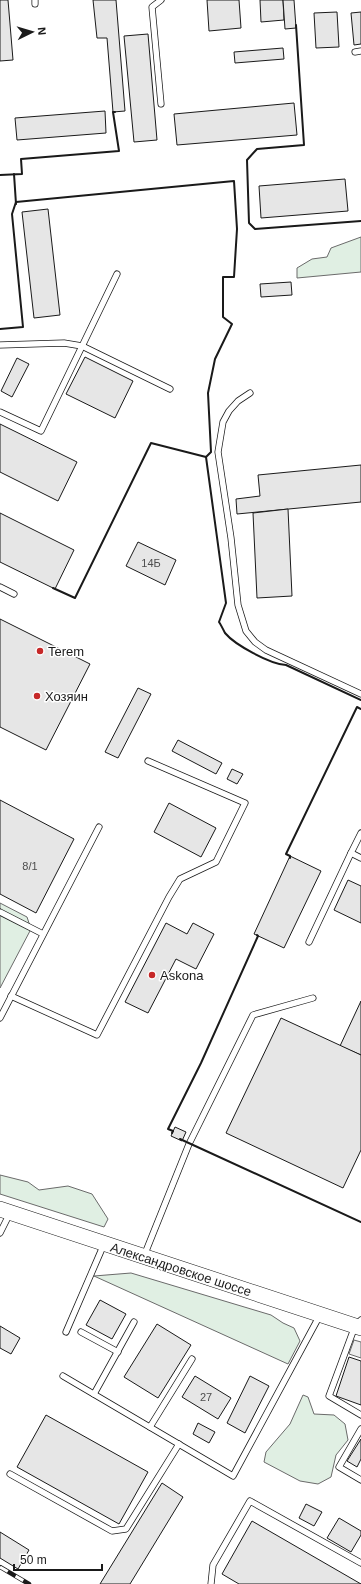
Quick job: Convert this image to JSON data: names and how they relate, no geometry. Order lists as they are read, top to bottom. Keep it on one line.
{"streets":{"main road":["Александровское шоссе"]},"places":["Terem","Хозяин","Askona"],"house_numbers":["14Б","8/1","27"],"scale_bar":"50 m","north":"right"}
